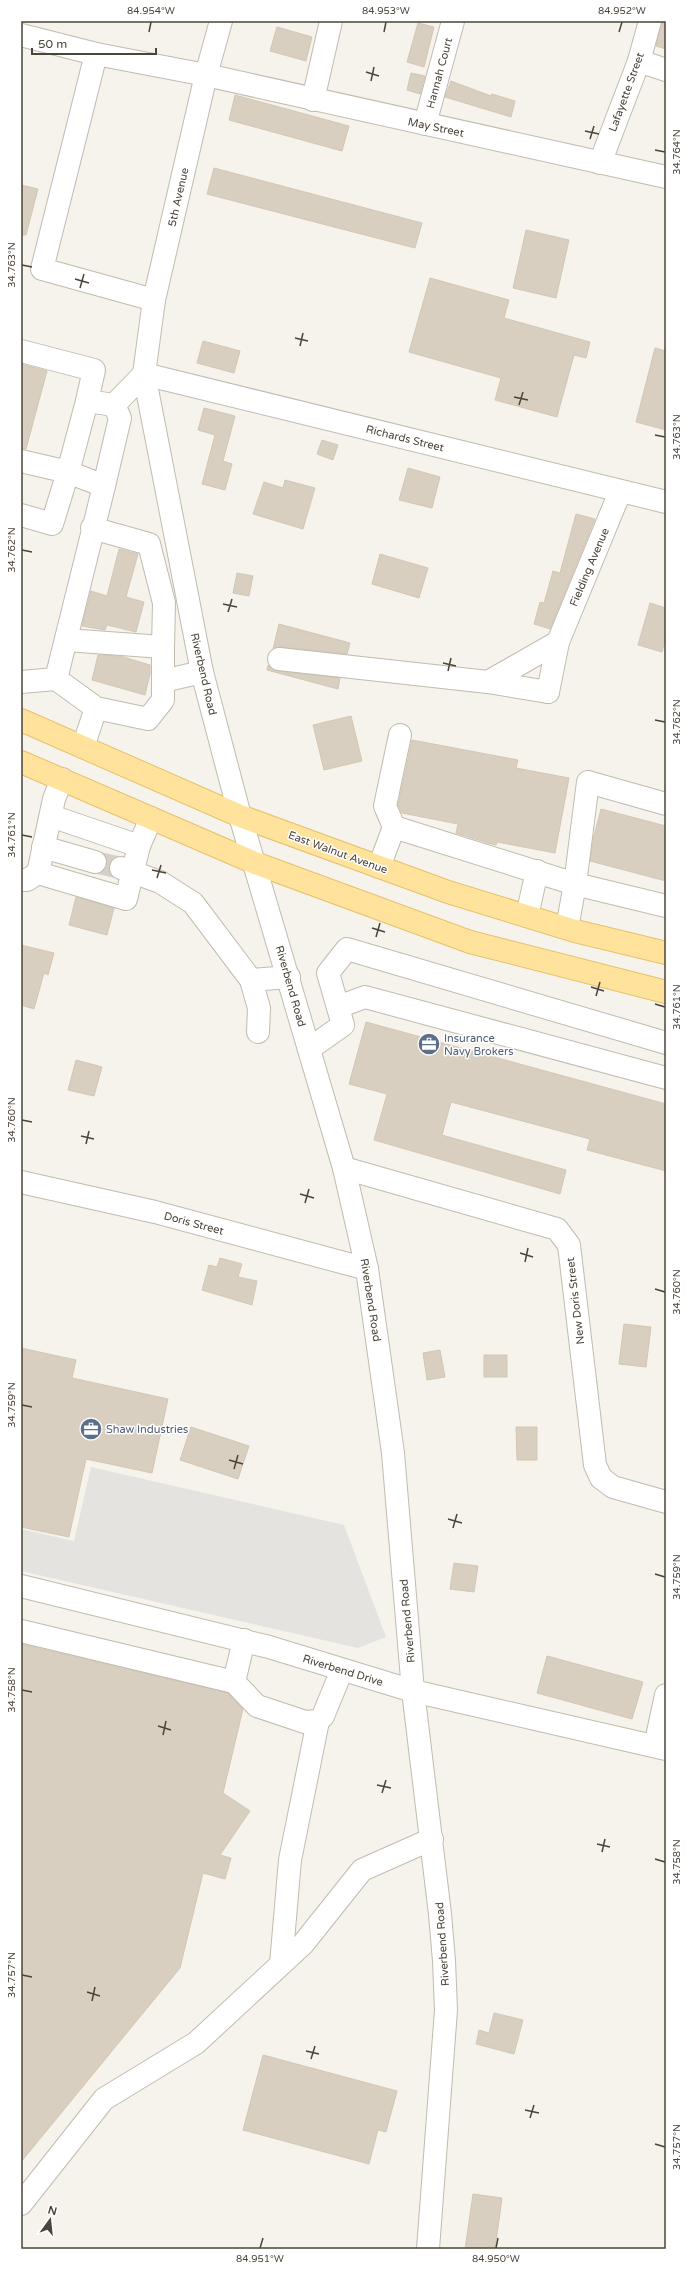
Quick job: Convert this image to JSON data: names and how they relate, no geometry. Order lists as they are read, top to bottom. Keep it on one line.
{"streets":{"main road":["East Walnut Avenue"],"street":["Hannah Court","Lafayette Street","May Street","5th Avenue","Richards Street","Fielding Avenue","Riverbend Road","Doris Street","New Doris Street","Riverbend Drive"]},"crossings":[["Hannah Court","May Street"],["Lafayette Street","May Street"],["May Street","5th Avenue"],["5th Avenue","Richards Street"],["5th Avenue","Riverbend Road"],["Richards Street","Fielding Avenue"],["Richards Street","Riverbend Road"],["Riverbend Road","East Walnut Avenue"],["Riverbend Road","Doris Street"],["Riverbend Road","New Doris Street"],["Riverbend Road","Riverbend Drive"]],"places":{"office":["Insurance Navy Brokers","Shaw Industries"]},"scale_bar":"50 m","north":"top","coordinates":["84.954°W","84.953°W","84.952°W","34.764°N","34.763°N","34.762°N","34.761°N","34.760°N","34.759°N","34.758°N","34.757°N","84.951°W","84.950°W"]}
